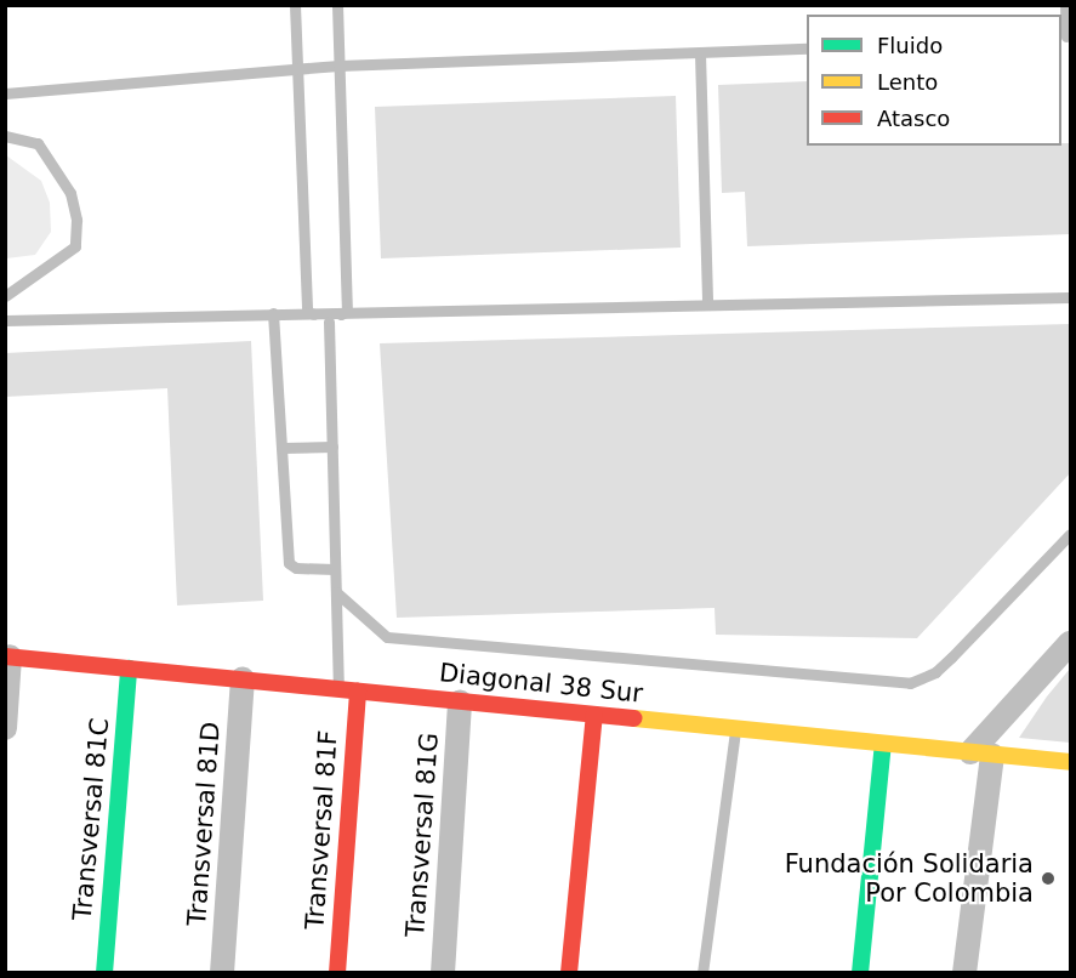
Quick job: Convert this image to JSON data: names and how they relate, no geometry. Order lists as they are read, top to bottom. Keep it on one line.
{"streets":{"street":["Diagonal 38 Sur","Transversal 81C","Transversal 81D","Transversal 81F","Transversal 81G"]},"crossings":[["Diagonal 38 Sur","Transversal 81C"],["Diagonal 38 Sur","Transversal 81D"],["Diagonal 38 Sur","Transversal 81F"],["Diagonal 38 Sur","Transversal 81G"]],"places":["Fundación Solidaria Por Colombia"],"legend":["Fluido","Lento","Atasco"]}
